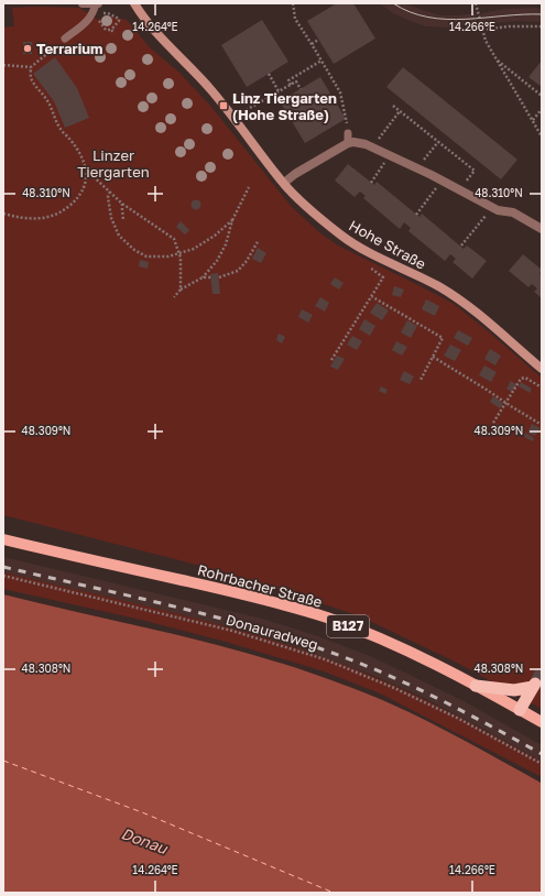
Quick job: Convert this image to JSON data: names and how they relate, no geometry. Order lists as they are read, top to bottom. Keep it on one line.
{"streets":{"main road":["Hohe Straße","Rohrbacher Straße","B127"],"path":["Donauradweg"]},"water":["Donau"],"parks":["Linzer Tiergarten"],"places":{"other":["Terrarium"],"transit":["Linz Tiergarten (Hohe Straße)"]},"coordinates":["14.264°E","14.266°E","48.310°N","48.309°N","48.308°N"]}
